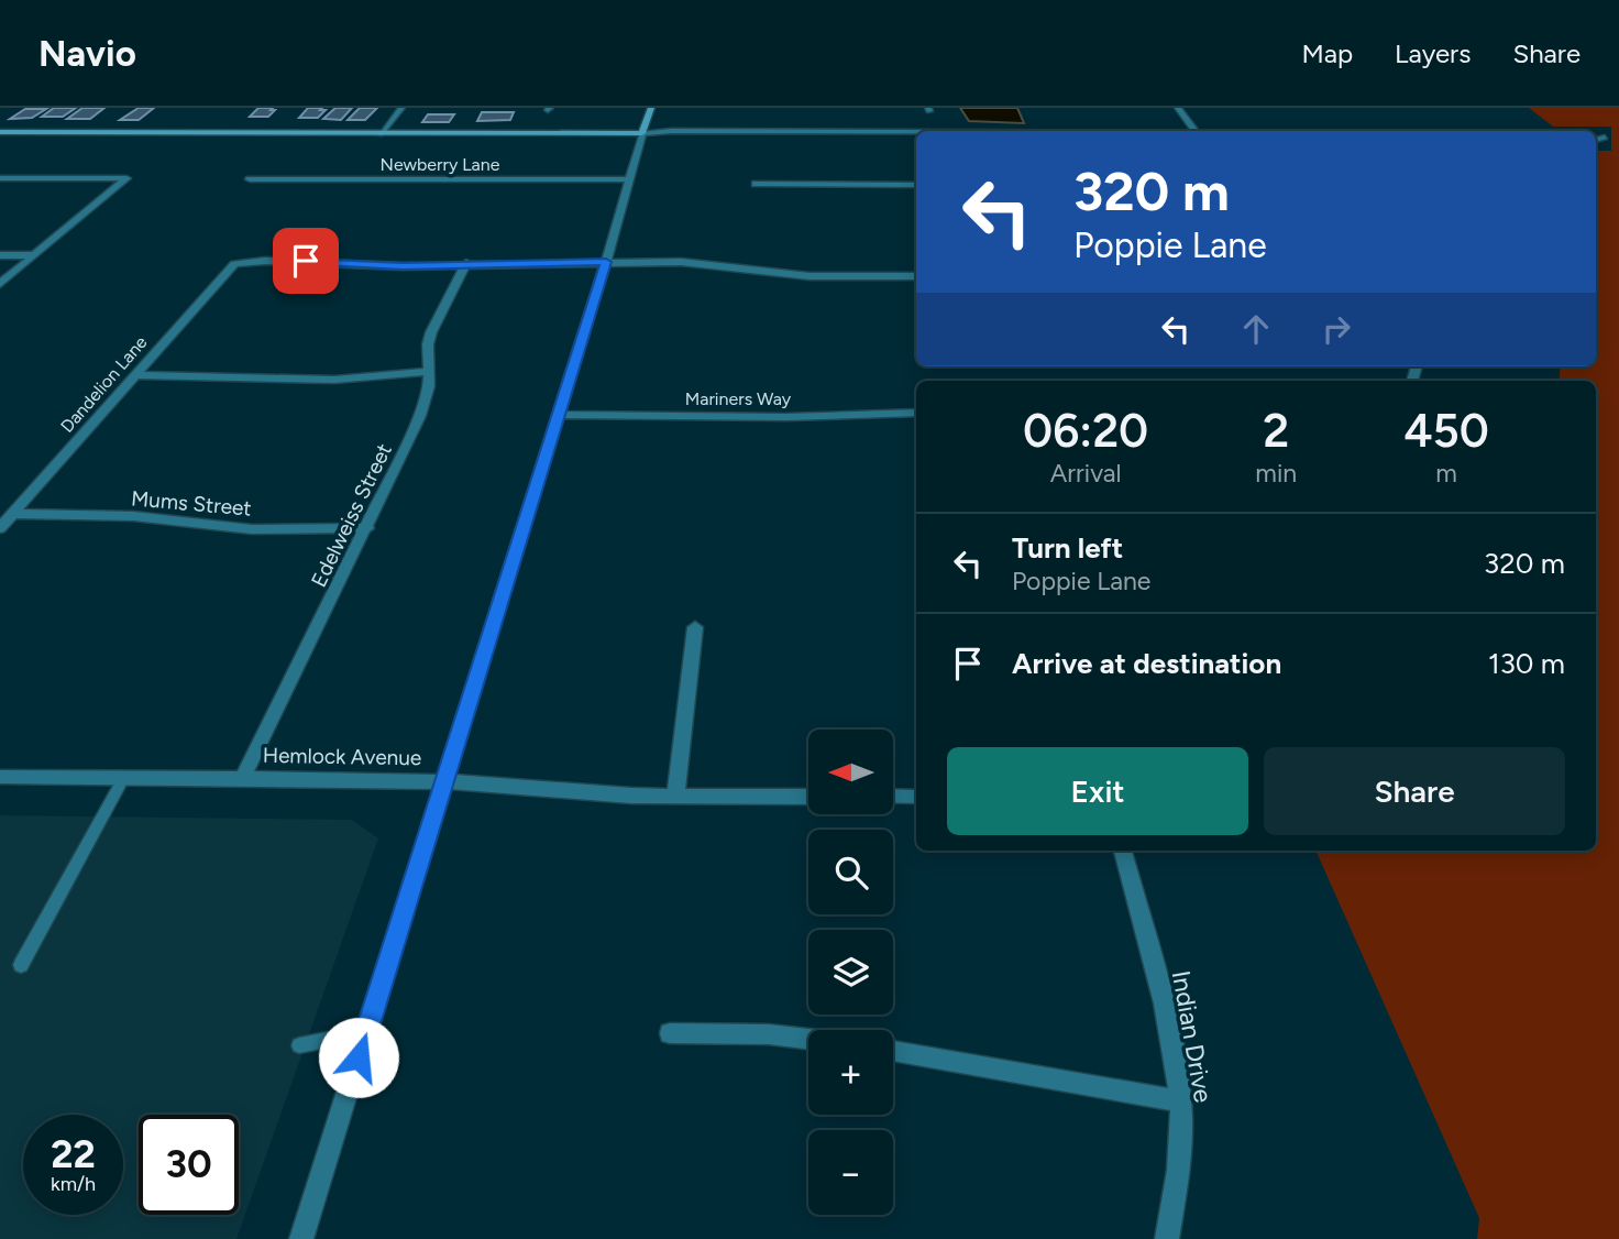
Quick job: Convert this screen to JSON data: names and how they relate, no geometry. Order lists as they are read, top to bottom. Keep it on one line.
{"streets":{"street":["Newberry Lane","Dandelion Lane","Mariners Way","Mums Street","Edelweiss Street","Hemlock Avenue","Indian Drive"]},"crossings":[["Dandelion Lane","Mums Street"],["Dandelion Lane","Edelweiss Street"],["Mums Street","Edelweiss Street"],["Edelweiss Street","Hemlock Avenue"]],"north":"left","page":{"header":"Navio","nav":["Map","Layers","Share"],"turn":["320 m","Poppie Lane"],"eta":["06:20","Arrival","2","min","450","m"],"list":[{"name":"Turn left","note":"Poppie Lane","value":"320 m"},{"name":"Arrive at destination","value":"130 m"}],"map_buttons":["+","−"],"buttons":["Exit","Share"],"speed":"22 km/h","limit":"30"}}
